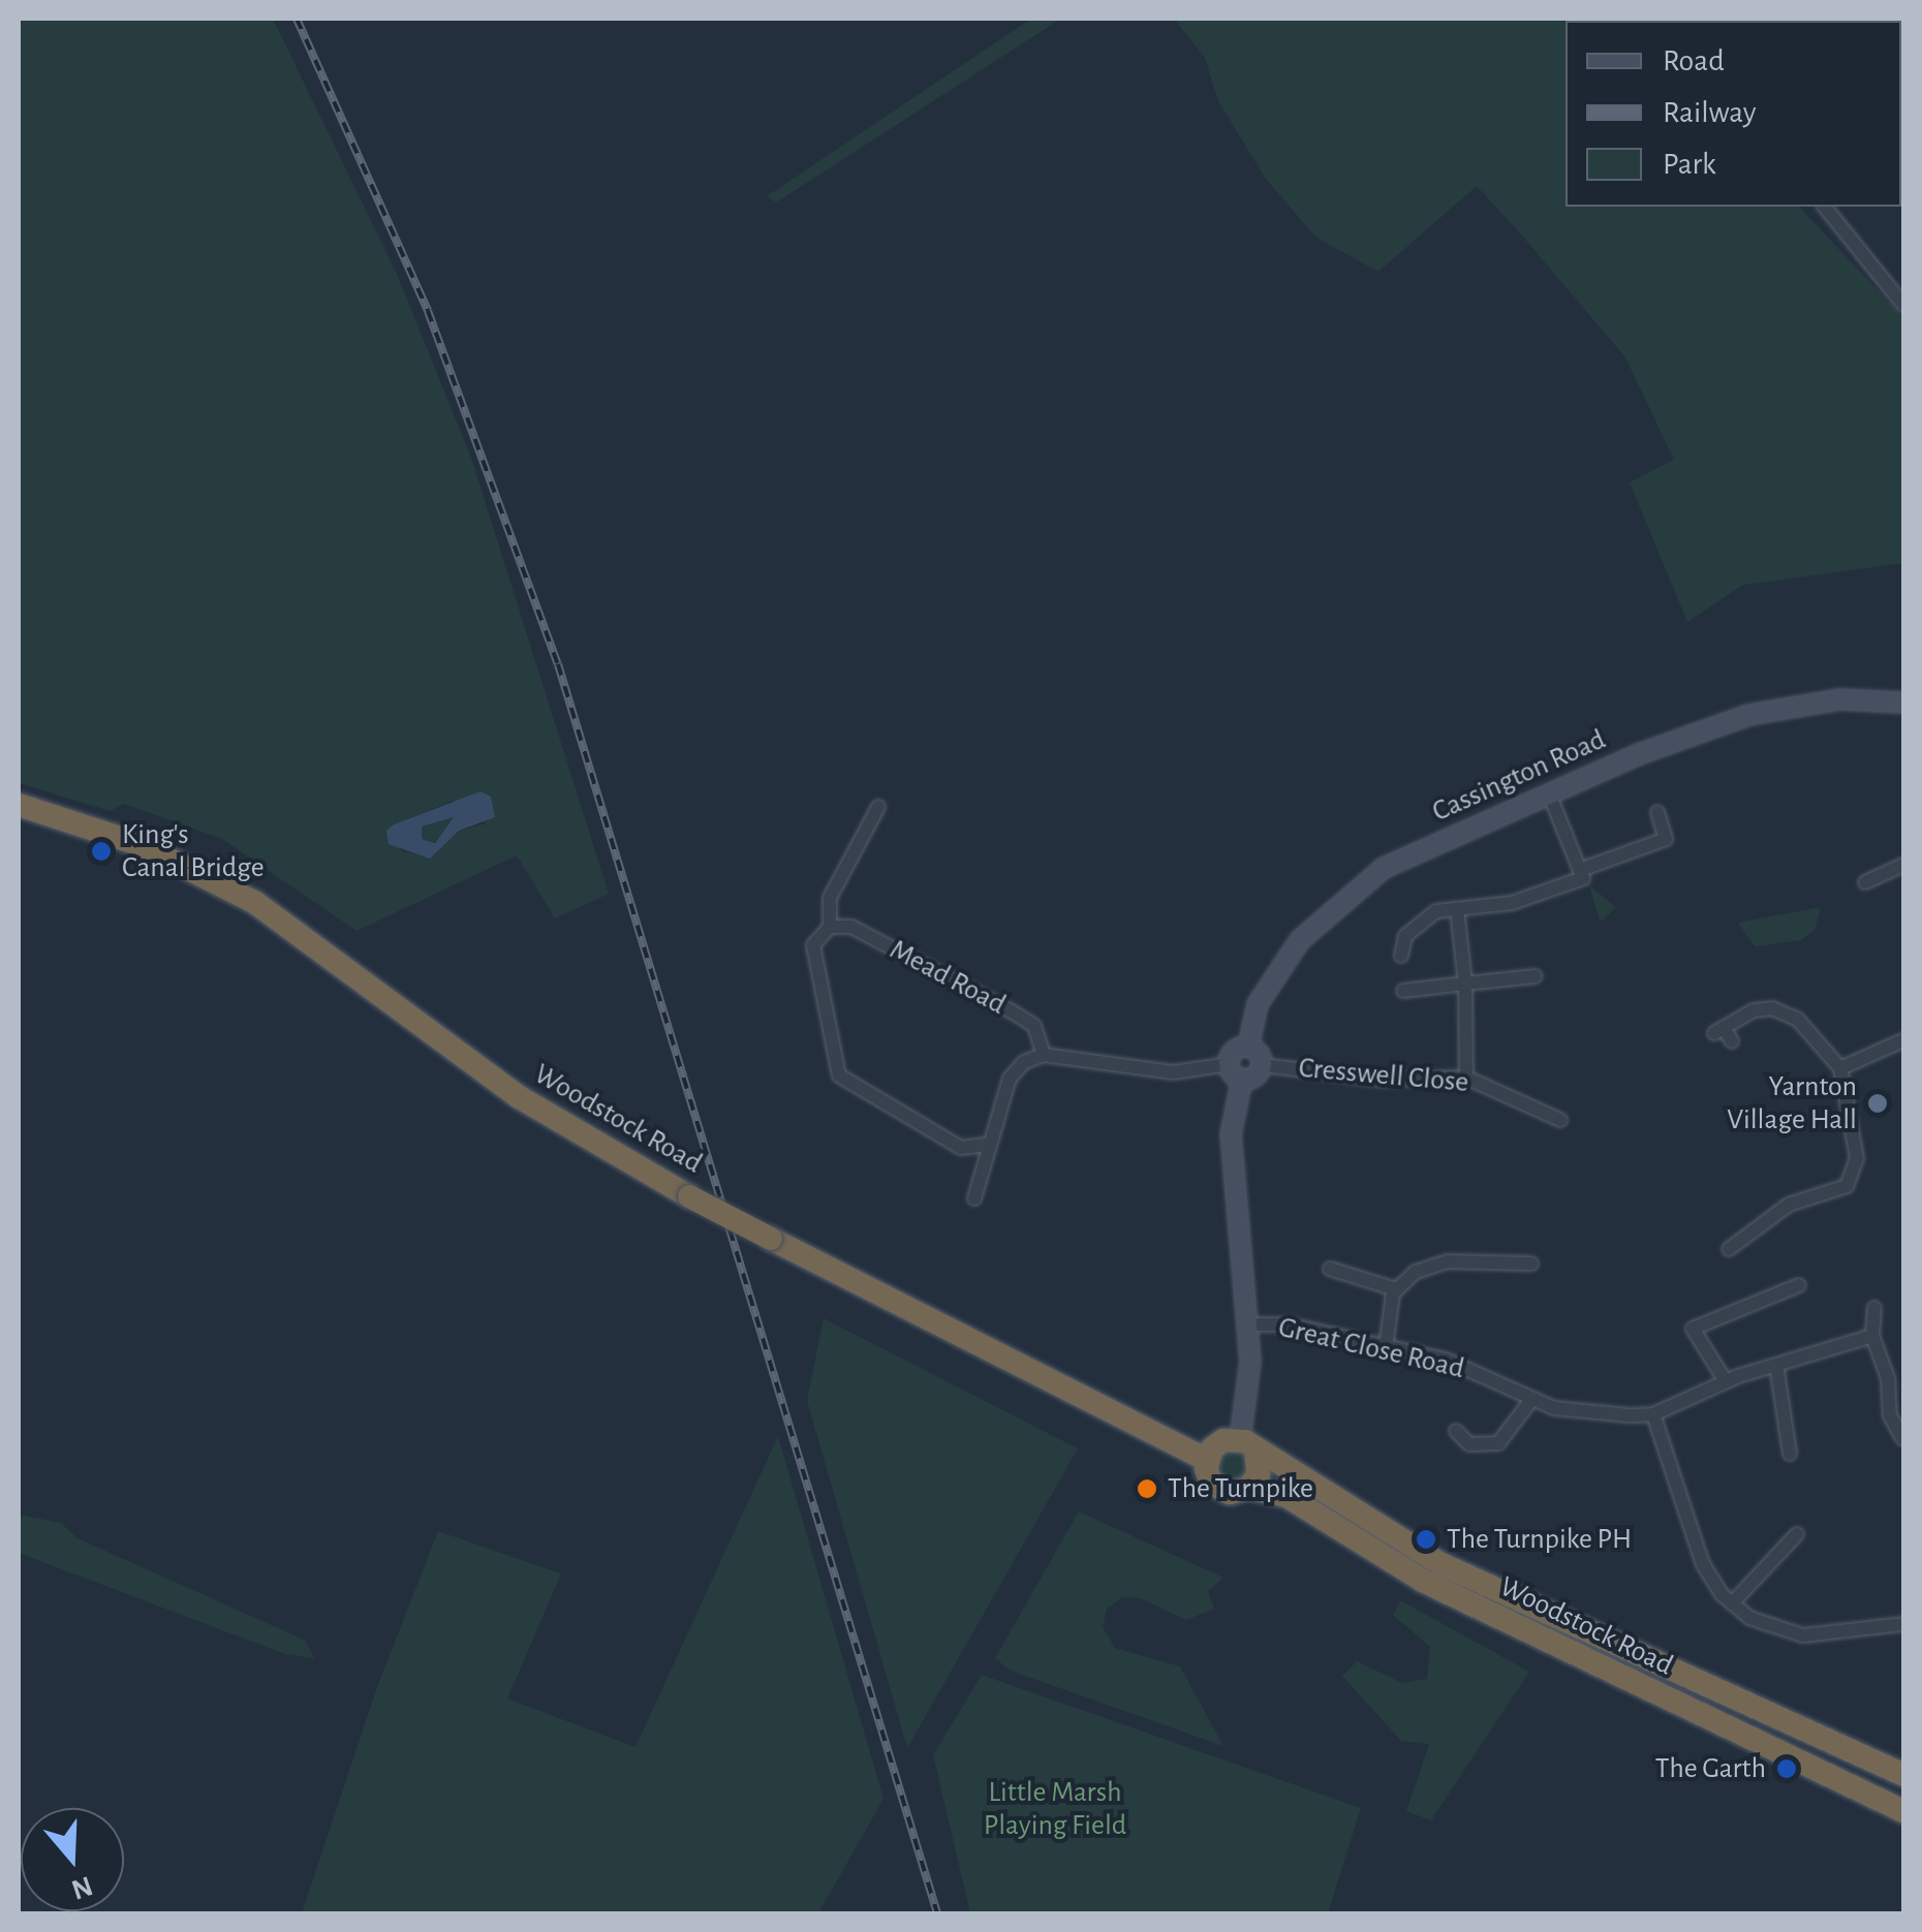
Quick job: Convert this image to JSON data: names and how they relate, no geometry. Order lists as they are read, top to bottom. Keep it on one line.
{"streets":{"highway":["Woodstock Road"],"street":["Cassington Road","Mead Road","Cresswell Close","Great Close Road"]},"parks":["Little Marsh Playing Field"],"places":["King's Canal Bridge","Yarnton Village Hall","The Turnpike","The Turnpike PH","The Garth"],"legend":["Road","Railway","Park"],"north":"bottom"}
